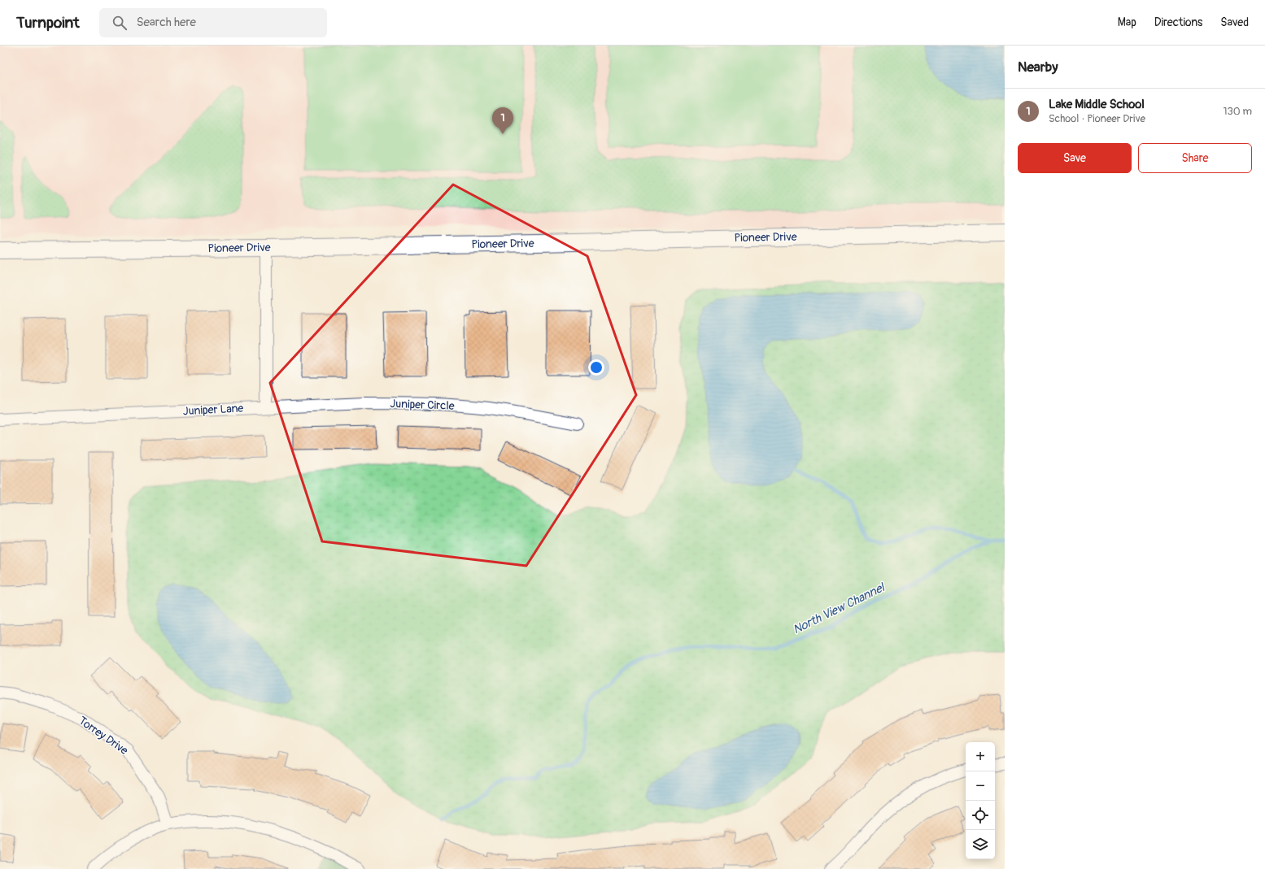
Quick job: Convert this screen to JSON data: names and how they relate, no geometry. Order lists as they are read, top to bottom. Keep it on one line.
{"streets":{"street":["Pioneer Drive","Juniper Circle","Juniper Lane","Torrey Drive"]},"crossings":[["Juniper Circle","Juniper Lane"]],"water":["North View Channel"],"page":{"header":"Turnpoint","search":"Search here","nav":["Map","Directions","Saved"],"heading":"Nearby","list":[{"mark":"1","name":"Lake Middle School","note":"School · Pioneer Drive","value":"130 m"}],"pins":"1","buttons":["Save","Share"],"map_buttons":["+","−"]}}
